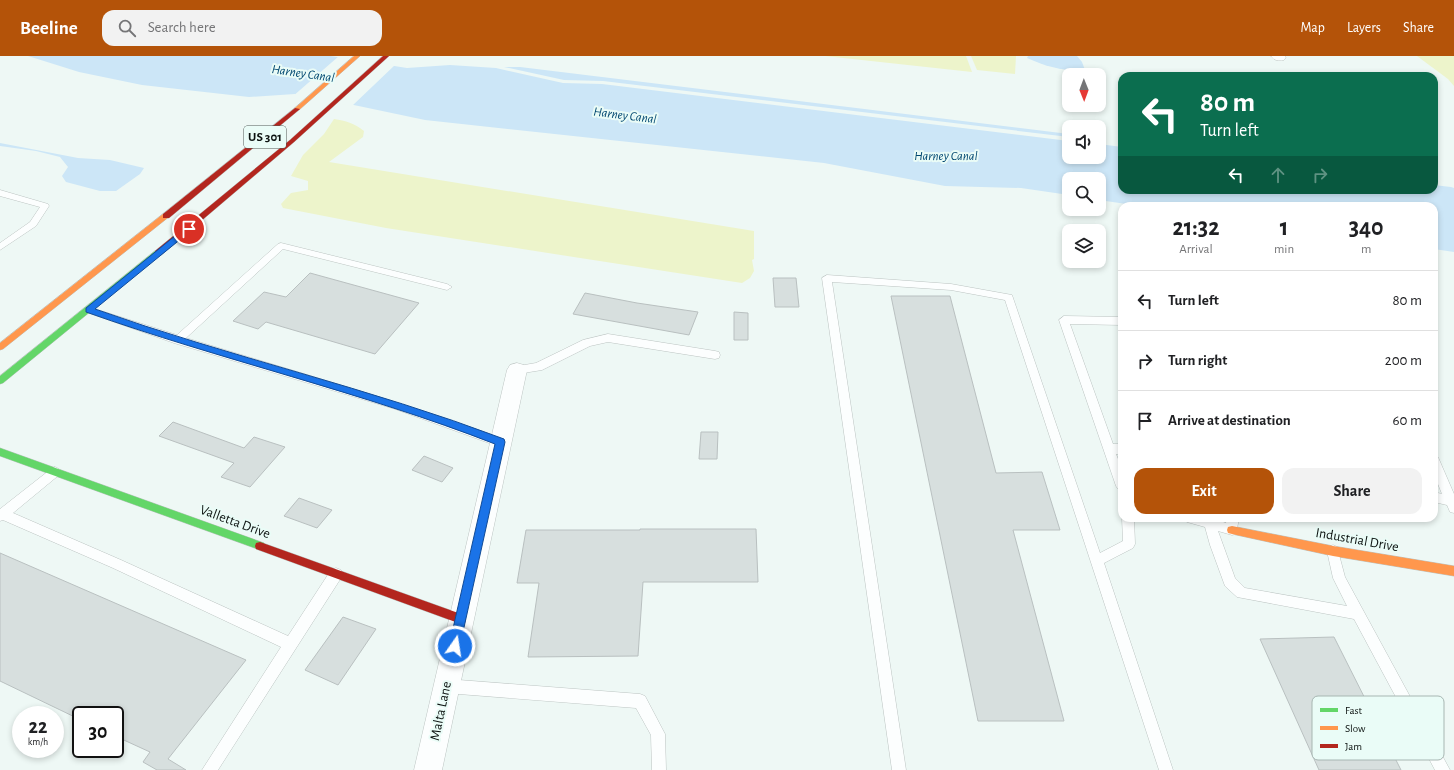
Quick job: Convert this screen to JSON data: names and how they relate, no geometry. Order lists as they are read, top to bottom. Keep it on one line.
{"streets":{"main road":["US 301","Valletta Drive","Industrial Drive"],"street":["Malta Lane"]},"crossings":[["Valletta Drive","Malta Lane"]],"water":["Harney Canal"],"legend":["Fast","Slow","Jam"],"north":"bottom","page":{"header":"Beeline","search":"Search here","nav":["Map","Layers","Share"],"turn":["80 m","Turn left"],"eta":["21:32","Arrival","1","min","340","m"],"list":[{"name":"Turn left","value":"80 m"},{"name":"Turn right","value":"200 m"},{"name":"Arrive at destination","value":"60 m"}],"buttons":["Exit","Share"],"speed":"22 km/h","limit":"30"}}
